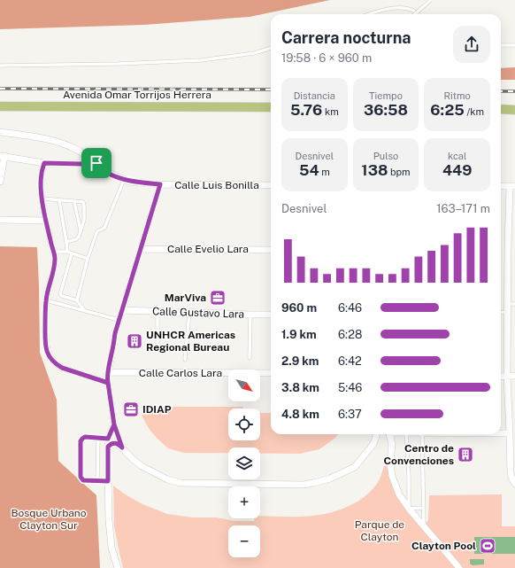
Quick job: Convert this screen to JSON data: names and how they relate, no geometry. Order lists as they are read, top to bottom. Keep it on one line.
{"streets":{"main road":["Avenida Omar Torrijos Herrera"],"street":["Calle Luis Bonilla","Calle Evelio Lara","Calle Gustavo Lara","Calle Carlos Lara"]},"parks":["Bosque Urbano Clayton Sur","Parque de Clayton"],"places":{"office":["MarViva","IDIAP"],"building":["UNHCR Americas Regional Bureau","Centro de Convenciones"],"sports":["Clayton Pool"]},"north":"bottom right","page":{"heading":["Carrera nocturna","19:58 · 6 × 960 m"],"stats":[["Distancia","5.76 km"],["Tiempo","36:58"],["Ritmo","6:25 /km"],["Desnivel","54 m"],["Pulso","138 bpm"],["kcal","449"]],"chart":["Desnivel","163–171 m"],"list":[{"name":"960 m","note":"6:46"},{"name":"1.9 km","note":"6:28"},{"name":"2.9 km","note":"6:42"},{"name":"3.8 km","note":"5:46"},{"name":"4.8 km","note":"6:37"}],"map_buttons":["+","−"]}}
